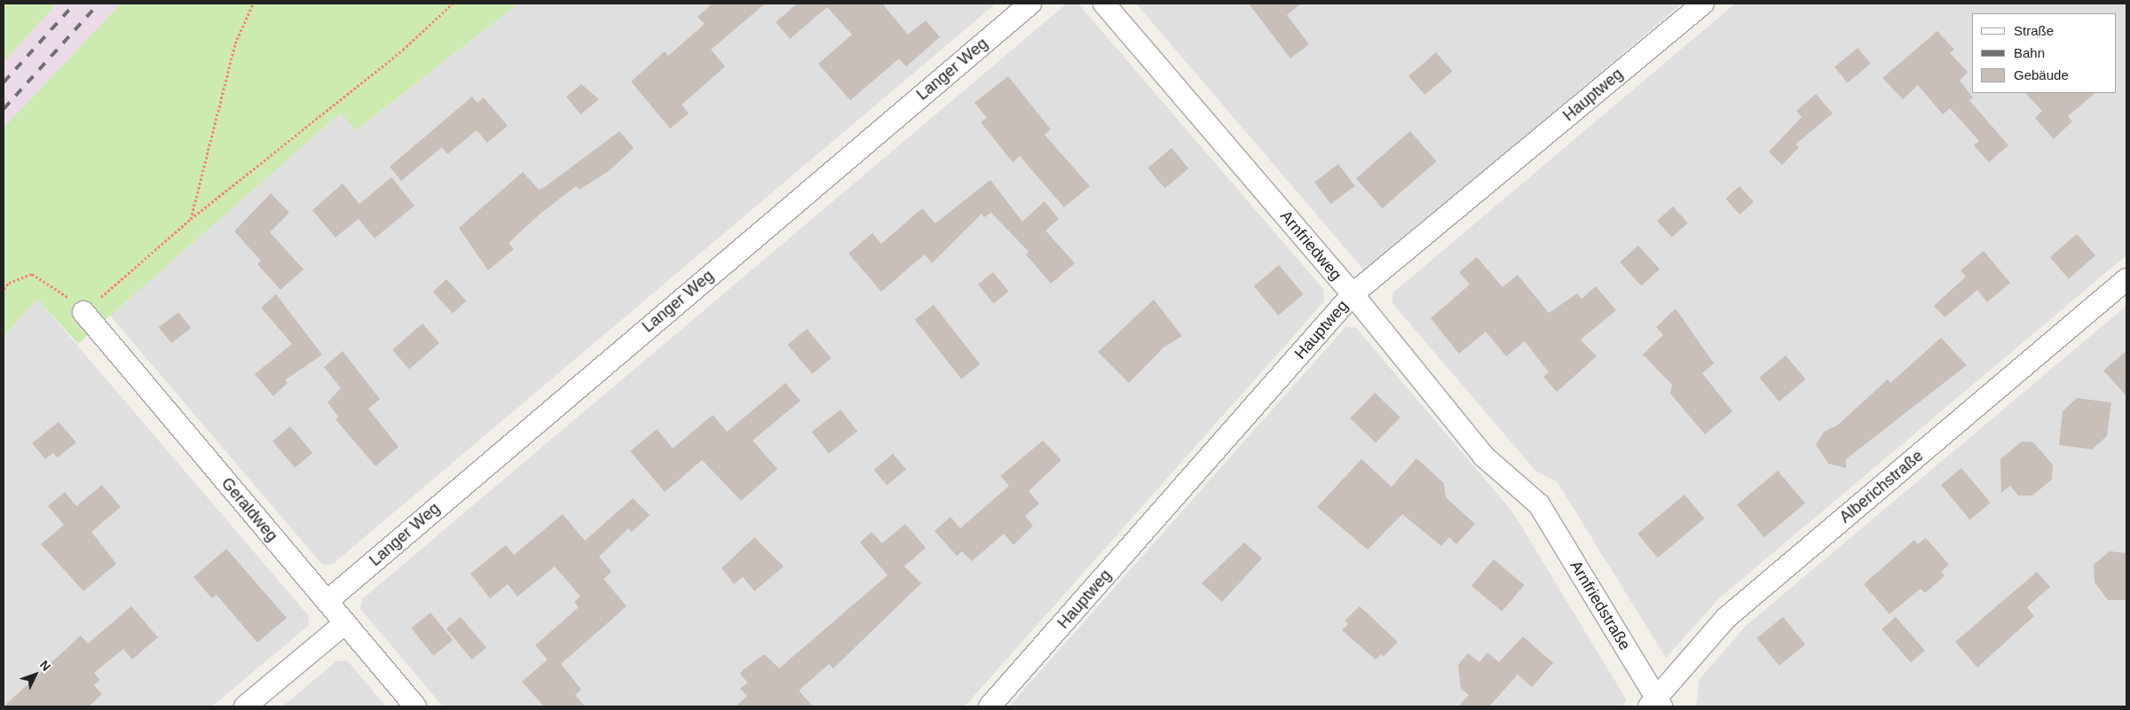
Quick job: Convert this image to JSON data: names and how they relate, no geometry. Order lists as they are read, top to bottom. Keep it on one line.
{"streets":{"street":["Langer Weg","Hauptweg","Arnfriedweg","Alberichstraße","Geraldweg","Arnfriedstraße"]},"crossings":[["Langer Weg","Geraldweg"],["Hauptweg","Arnfriedweg"],["Arnfriedweg","Arnfriedstraße"],["Alberichstraße","Arnfriedstraße"]],"legend":["Straße","Bahn","Gebäude"],"north":"top right"}
